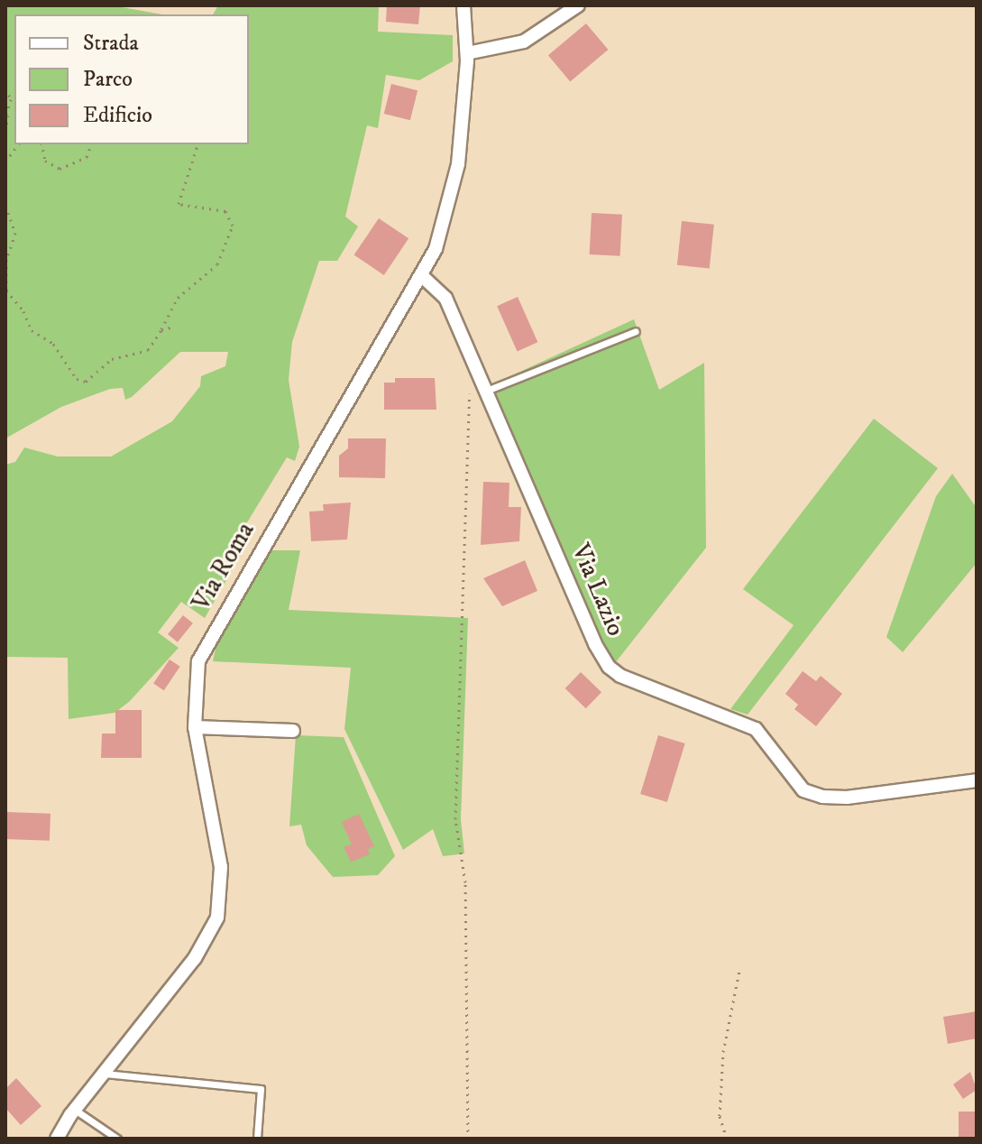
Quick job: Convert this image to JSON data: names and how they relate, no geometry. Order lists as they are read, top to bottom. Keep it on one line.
{"streets":{"street":["Via Roma","Via Lazio"]},"crossings":[["Via Roma","Via Lazio"]],"legend":["Strada","Parco","Edificio"]}
